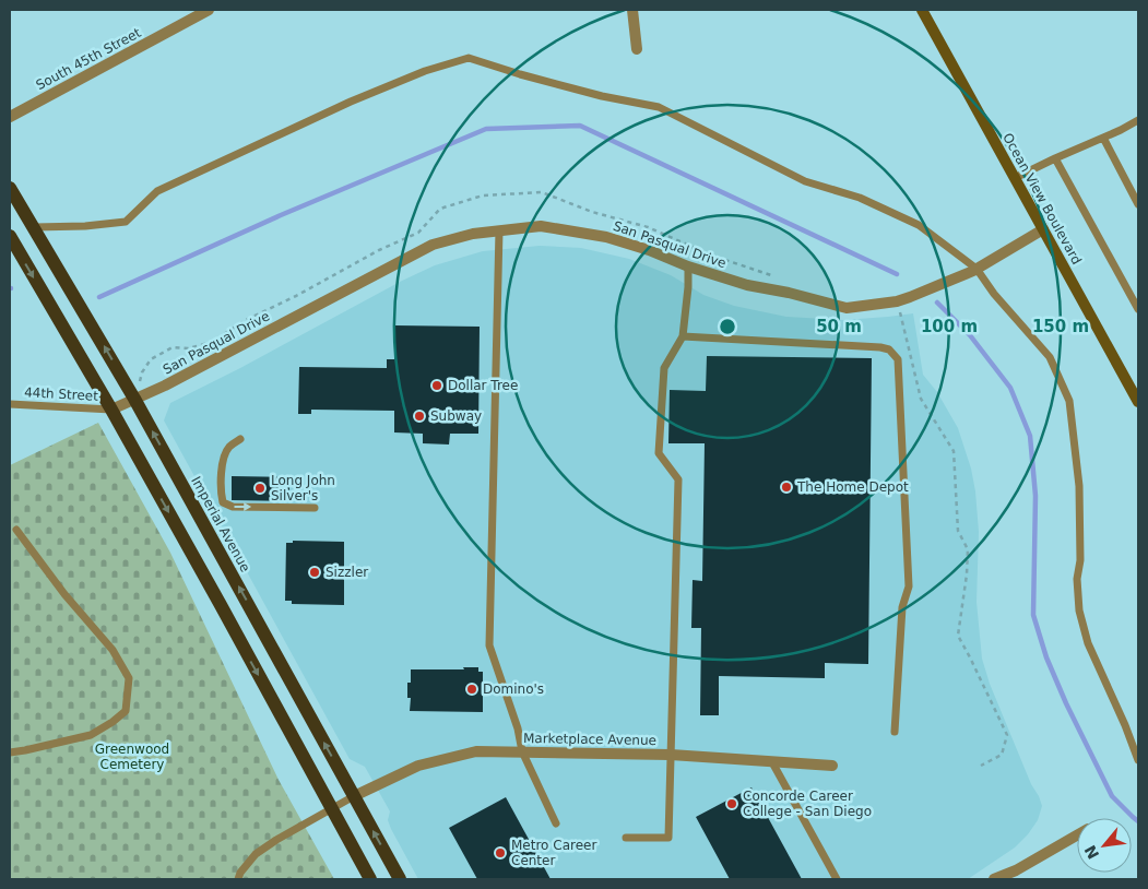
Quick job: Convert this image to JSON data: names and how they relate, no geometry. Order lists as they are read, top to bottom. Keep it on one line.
{"streets":{"main road":["Ocean View Boulevard","Imperial Avenue"],"street":["South 45th Street","San Pasqual Drive","Marketplace Avenue"],"lane":["44th Street"]},"crossings":[["Ocean View Boulevard","San Pasqual Drive"],["San Pasqual Drive","44th Street"],["San Pasqual Drive","Imperial Avenue"],["Imperial Avenue","Marketplace Avenue"]],"parks":["Greenwood Cemetery"],"places":["Dollar Tree","Subway","The Home Depot","Long John Silver's","Sizzler","Domino's","Concorde Career College - San Diego","Metro Career Center"],"north":"bottom left","rings":["50 m","100 m","150 m"]}
